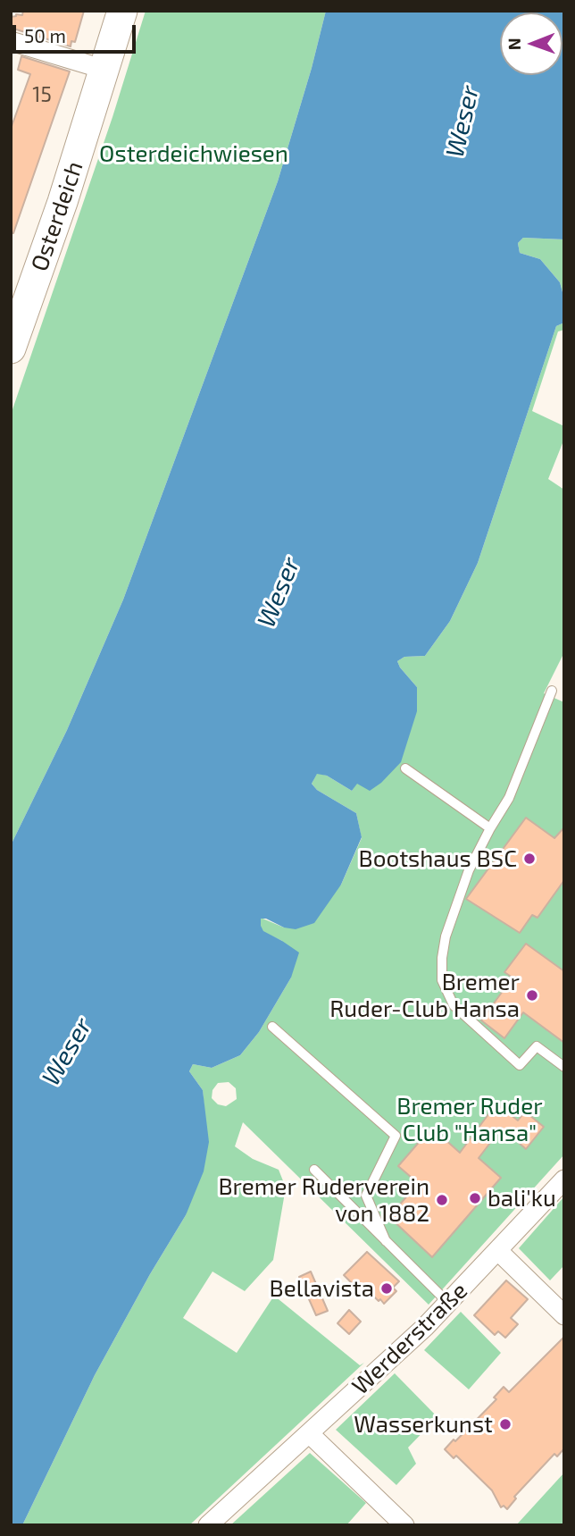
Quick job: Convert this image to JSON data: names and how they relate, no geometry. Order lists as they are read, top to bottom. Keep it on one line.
{"streets":{"main road":["Osterdeich"],"street":["Werderstraße"]},"water":["Weser"],"parks":["Osterdeichwiesen","Bremer Ruder Club \"Hansa\""],"places":["Bootshaus BSC","Bremer Ruder-Club Hansa","bali'ku","Bremer Ruderverein von 1882","Bellavista","Wasserkunst"],"house_numbers":["15"],"scale_bar":"50 m","north":"left"}
